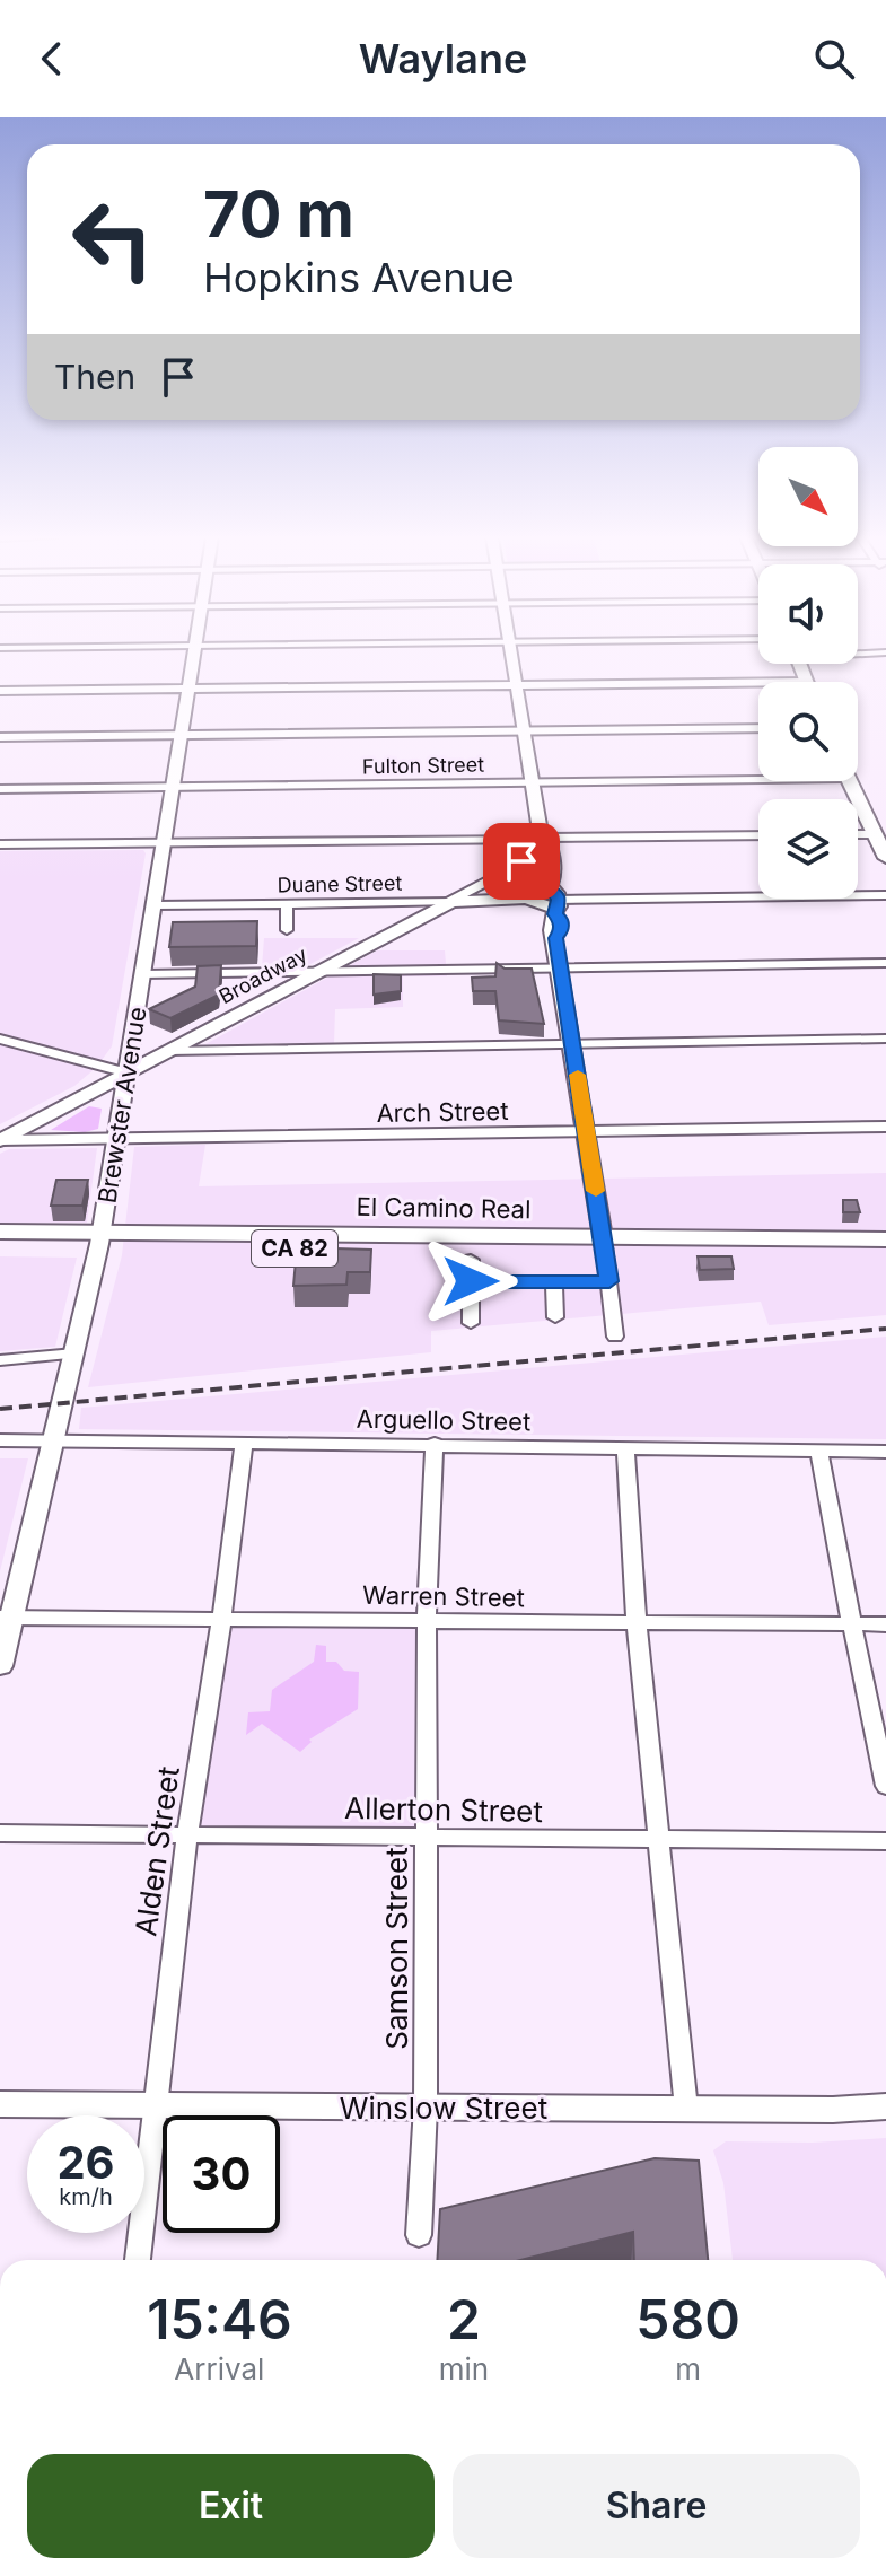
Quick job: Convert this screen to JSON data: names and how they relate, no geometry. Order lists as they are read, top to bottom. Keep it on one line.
{"streets":{"main road":["El Camino Real","CA 82"],"street":["Fulton Street","Duane Street","Broadway","Brewster Avenue","Arch Street","Arguello Street","Warren Street","Allerton Street","Alden Street","Samson Street","Winslow Street"]},"crossings":[["Fulton Street","Brewster Avenue"],["Duane Street","Broadway"],["Duane Street","Brewster Avenue"],["Broadway","Brewster Avenue"],["Broadway","Arch Street"],["Brewster Avenue","Arch Street"],["Brewster Avenue","El Camino Real"],["Brewster Avenue","Arguello Street"],["Brewster Avenue","Warren Street"],["Arguello Street","Alden Street"],["Arguello Street","Samson Street"],["Warren Street","Alden Street"],["Warren Street","Samson Street"],["Allerton Street","Alden Street"],["Allerton Street","Samson Street"],["Alden Street","Winslow Street"],["Samson Street","Winslow Street"]],"north":"bottom right","page":{"header":"Waylane","turn":["70 m","Hopkins Avenue"],"then":"Then","speed":"26 km/h","limit":"30","eta":["15:46","Arrival","2","min","580","m"],"buttons":["Exit","Share"]}}
